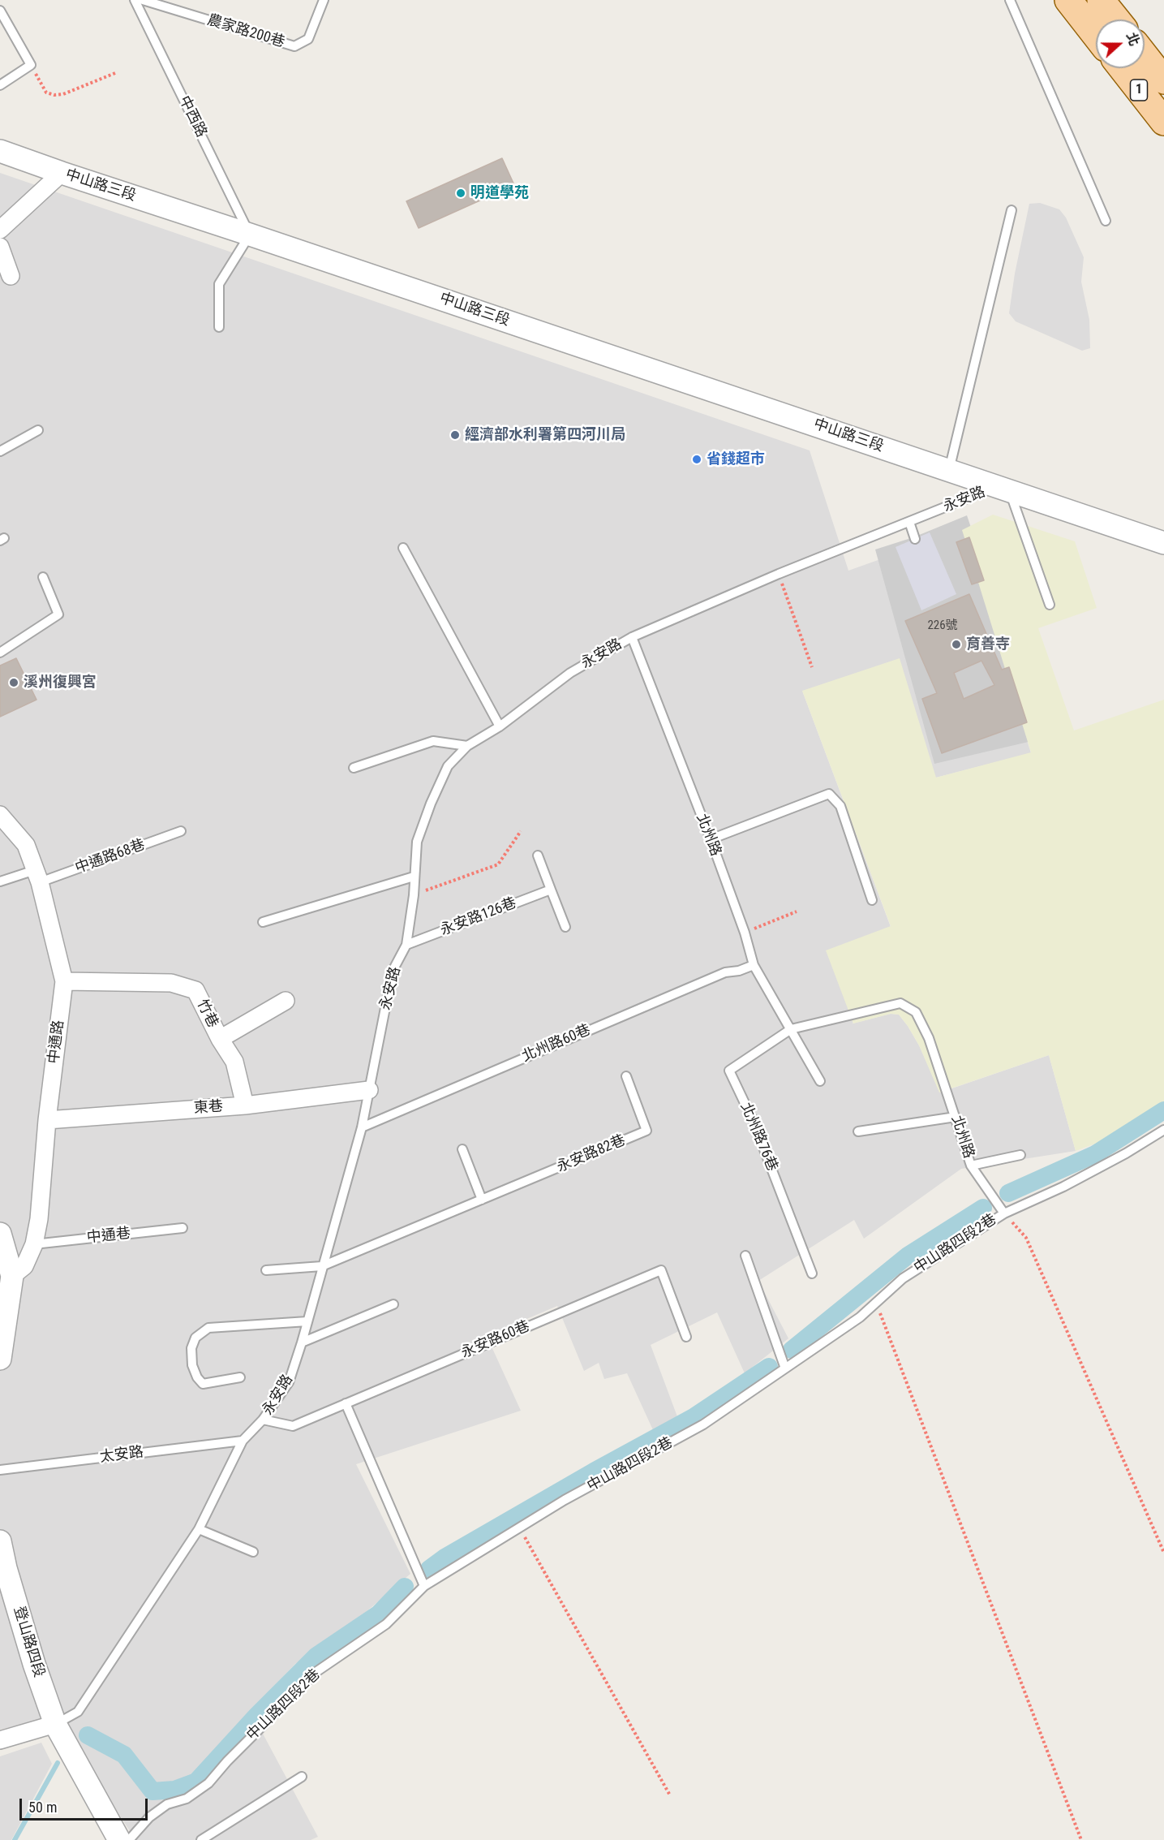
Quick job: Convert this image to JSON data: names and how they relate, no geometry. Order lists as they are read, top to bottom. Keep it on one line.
{"streets":{"main road":["1"],"street":["中山路三段","竹巷","中通路","東巷","登山路四段"],"lane":["農家路200巷","中西路","永安路","北州路","中通路68巷","永安路126巷","北州路60巷","北州路76巷","永安路82巷","中通巷","中山路四段2巷","永安路60巷","太安路"]},"crossings":[["中西路","中山路三段"],["中山路三段","永安路"],["永安路","北州路"],["永安路","永安路126巷"],["永安路","北州路60巷"],["永安路","東巷"],["永安路","永安路82巷"],["永安路","永安路60巷"],["永安路","太安路"],["永安路","登山路四段"],["北州路","北州路60巷"],["北州路","北州路76巷"],["北州路","中山路四段2巷"],["中通路68巷","中通路"],["竹巷","中通路"],["竹巷","東巷"],["中通路","東巷"],["中通路","中通巷"]],"places":["明道學苑","經濟部水利署第四河川局","省錢超市","育善寺","溪州復興宮"],"house_numbers":["226號"],"scale_bar":"50 m","north":"right"}
